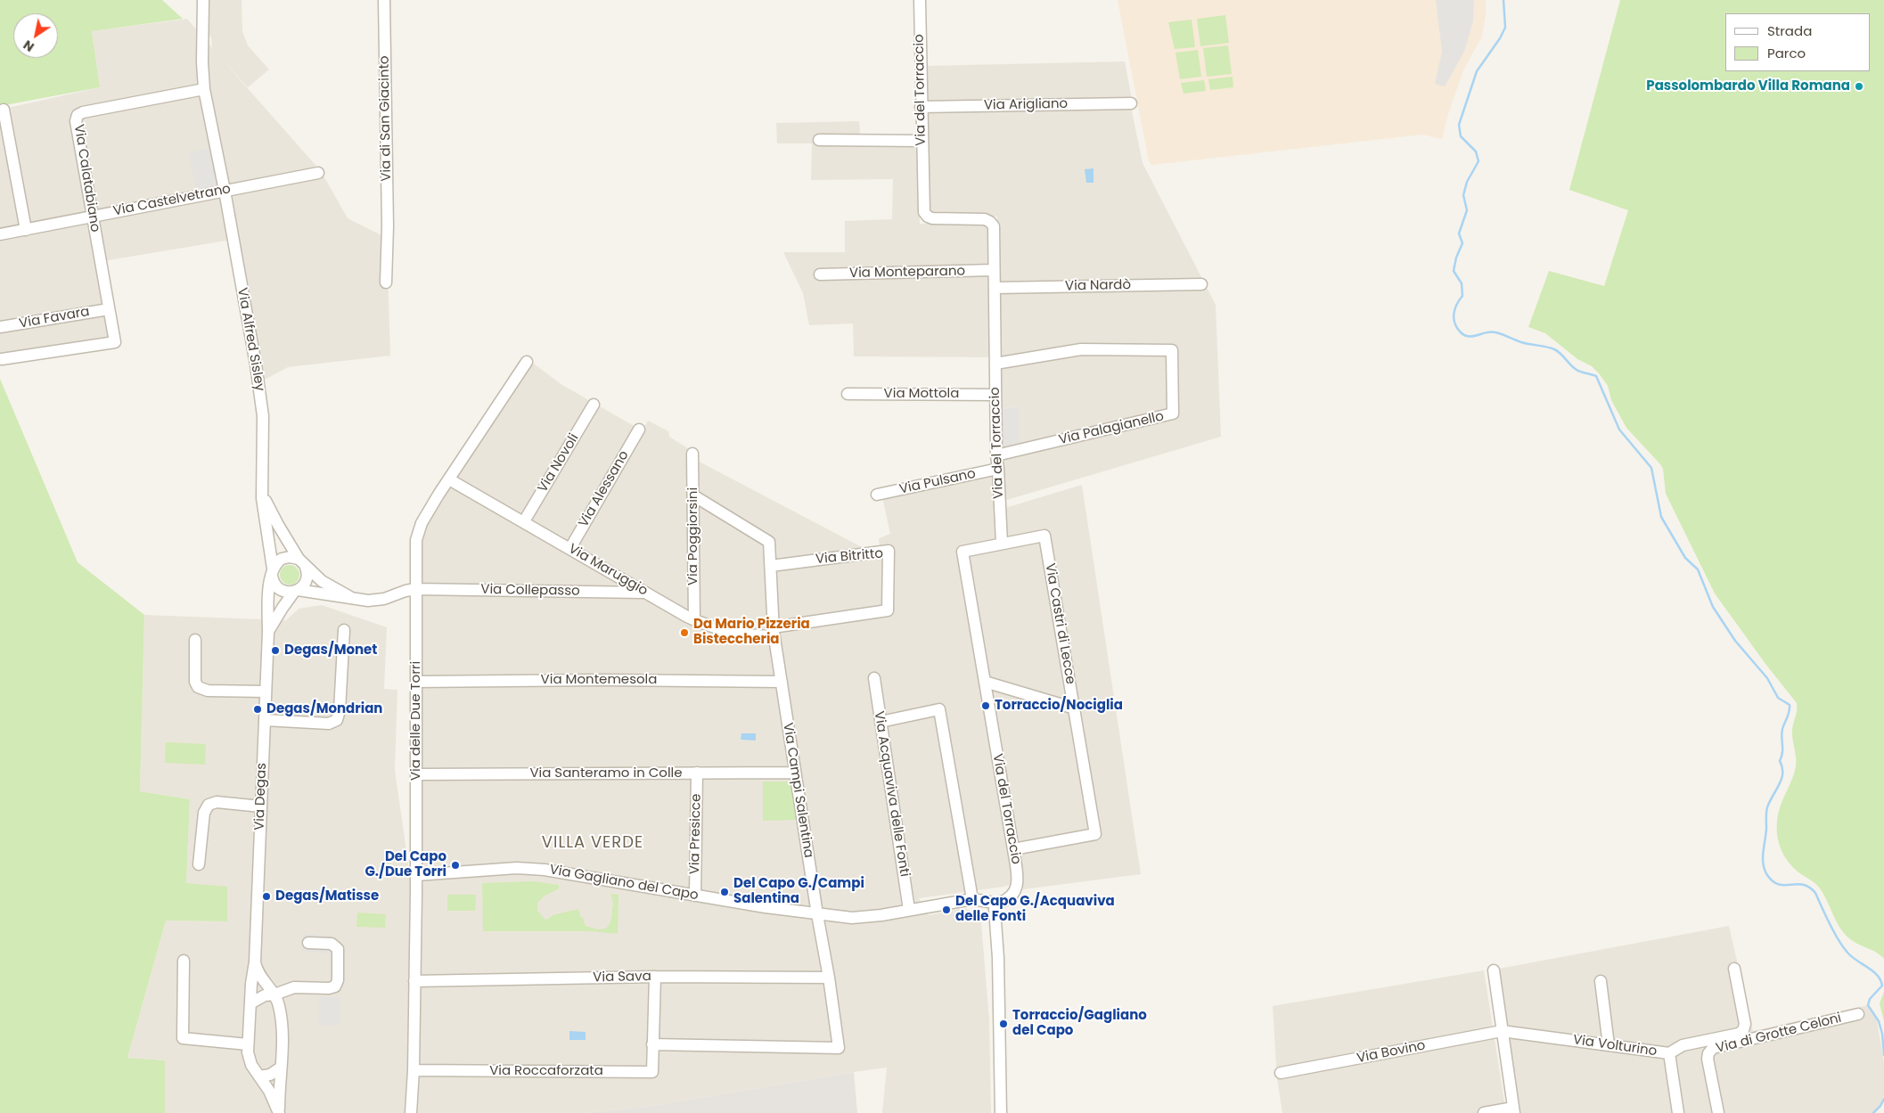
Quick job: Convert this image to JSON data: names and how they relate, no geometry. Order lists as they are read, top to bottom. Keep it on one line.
{"streets":{"street":["Via del Torraccio","Via Arigliano","Via di San Giacinto","Via Calatabiano","Via Castelvetrano","Via Monteparano","Via Nardò","Via Favara","Via Alfred Sisley","Via Mottola","Via Palagianello","Via Novoli","Via Pulsano","Via Alessano","Via Poggiorsini","Via Bitritto","Via Maruggio","Via Collepasso","Via Castri di Lecce","Via Montemesola","Via delle Due Torri","Via Santeramo in Colle","Via Campi Salentina","Via Acquaviva delle Fonti","Via Degas","Via Presicce","Via Gagliano del Capo","Via Sava","Via di Grotte Celoni","Via Volturino","Via Bovino","Via Roccaforzata"]},"crossings":[["Via del Torraccio","Via Arigliano"],["Via del Torraccio","Via Monteparano"],["Via del Torraccio","Via Nardò"],["Via del Torraccio","Via Mottola"],["Via del Torraccio","Via Palagianello"],["Via del Torraccio","Via Pulsano"],["Via del Torraccio","Via Castri di Lecce"],["Via del Torraccio","Via Gagliano del Capo"],["Via Calatabiano","Via Castelvetrano"],["Via Calatabiano","Via Favara"],["Via Calatabiano","Via Alfred Sisley"],["Via Castelvetrano","Via Alfred Sisley"],["Via Alfred Sisley","Via Degas"],["Via Novoli","Via Maruggio"],["Via Alessano","Via Maruggio"],["Via Poggiorsini","Via Maruggio"],["Via Poggiorsini","Via Campi Salentina"],["Via Bitritto","Via Maruggio"],["Via Bitritto","Via Campi Salentina"],["Via Maruggio","Via Collepasso"],["Via Maruggio","Via delle Due Torri"],["Via Maruggio","Via Campi Salentina"],["Via Collepasso","Via delle Due Torri"],["Via Montemesola","Via delle Due Torri"],["Via Montemesola","Via Campi Salentina"],["Via delle Due Torri","Via Santeramo in Colle"],["Via delle Due Torri","Via Gagliano del Capo"],["Via delle Due Torri","Via Sava"],["Via delle Due Torri","Via Roccaforzata"],["Via Santeramo in Colle","Via Campi Salentina"],["Via Santeramo in Colle","Via Presicce"],["Via Campi Salentina","Via Gagliano del Capo"],["Via Campi Salentina","Via Sava"],["Via Campi Salentina","Via Roccaforzata"],["Via Acquaviva delle Fonti","Via Gagliano del Capo"],["Via Presicce","Via Gagliano del Capo"],["Via Volturino","Via Bovino"]],"districts":["VILLA VERDE"],"places":["Passolombardo Villa Romana","Da Mario Pizzeria Bisteccheria","Degas/Monet","Torraccio/Nociglia","Degas/Mondrian","Del Capo G./Due Torri","Del Capo G./Campi Salentina","Degas/Matisse","Del Capo G./Acquaviva delle Fonti","Torraccio/Gagliano del Capo"],"legend":["Strada","Parco"],"north":"bottom left"}
